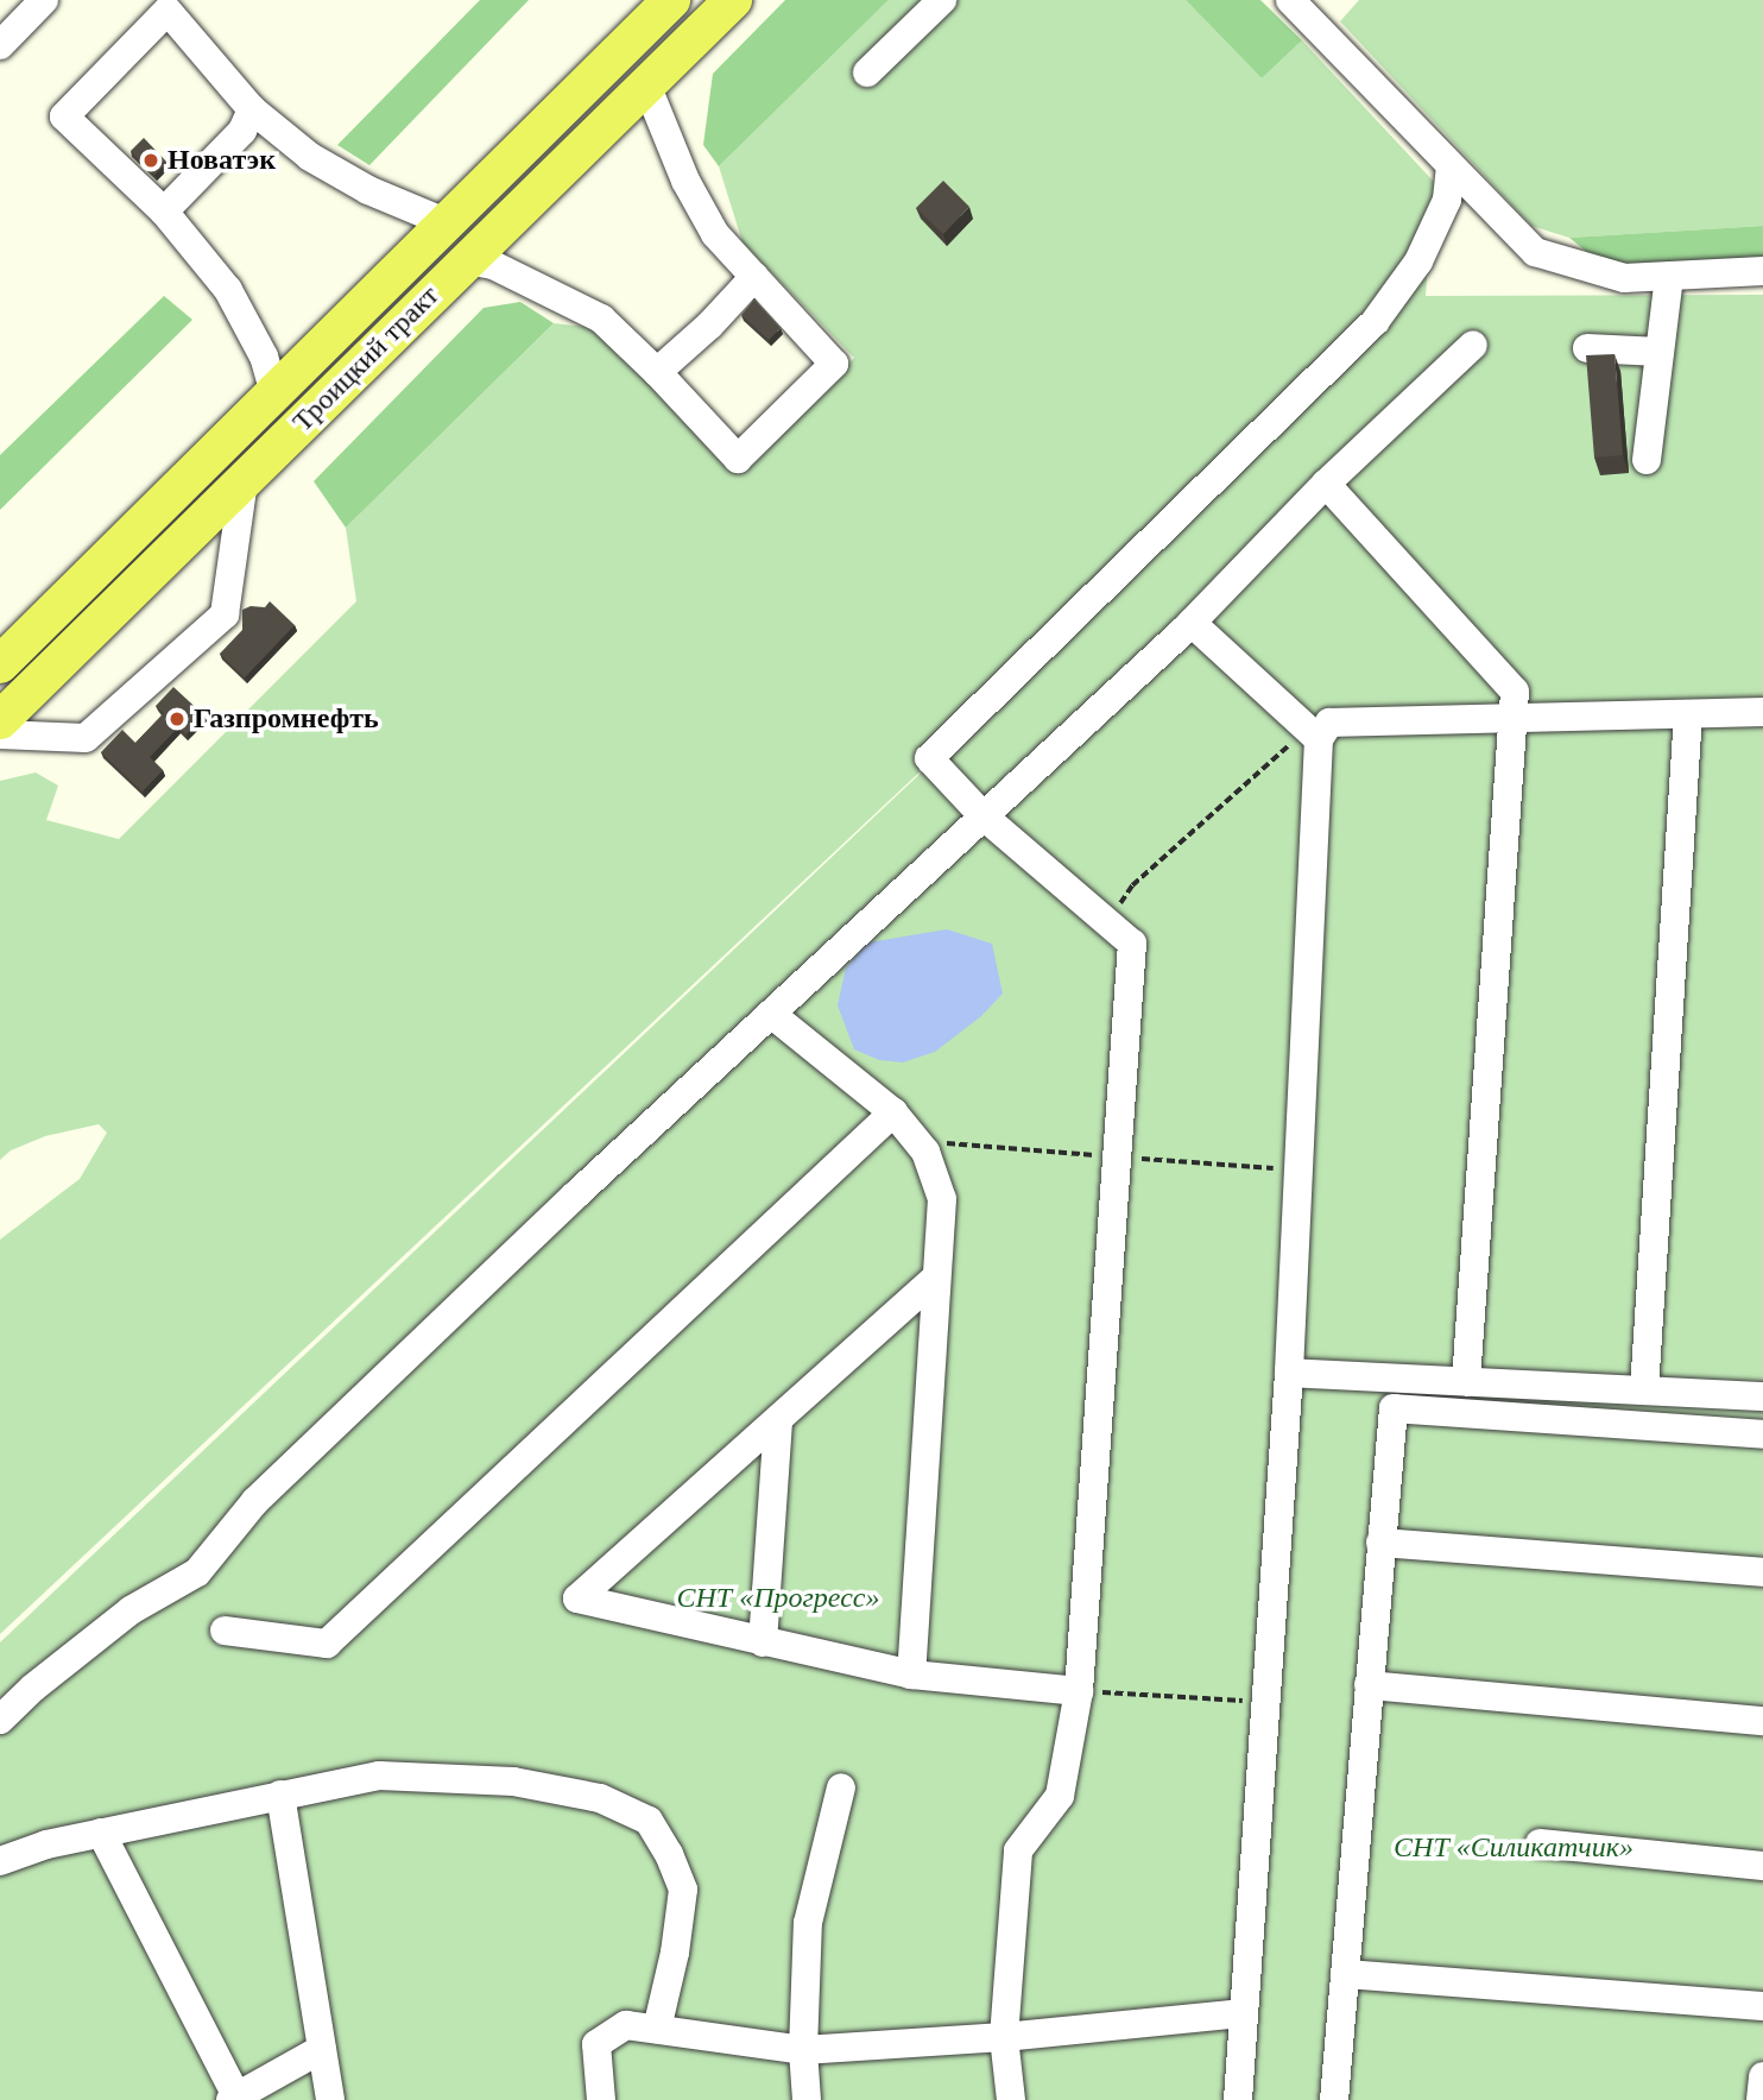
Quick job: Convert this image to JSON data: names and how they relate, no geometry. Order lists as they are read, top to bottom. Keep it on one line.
{"streets":{"main road":["Троицкий тракт"]},"parks":["СНТ «Прогресс»","СНТ «Силикатчик»"],"places":["Новатэк","Газпромнефть"]}
